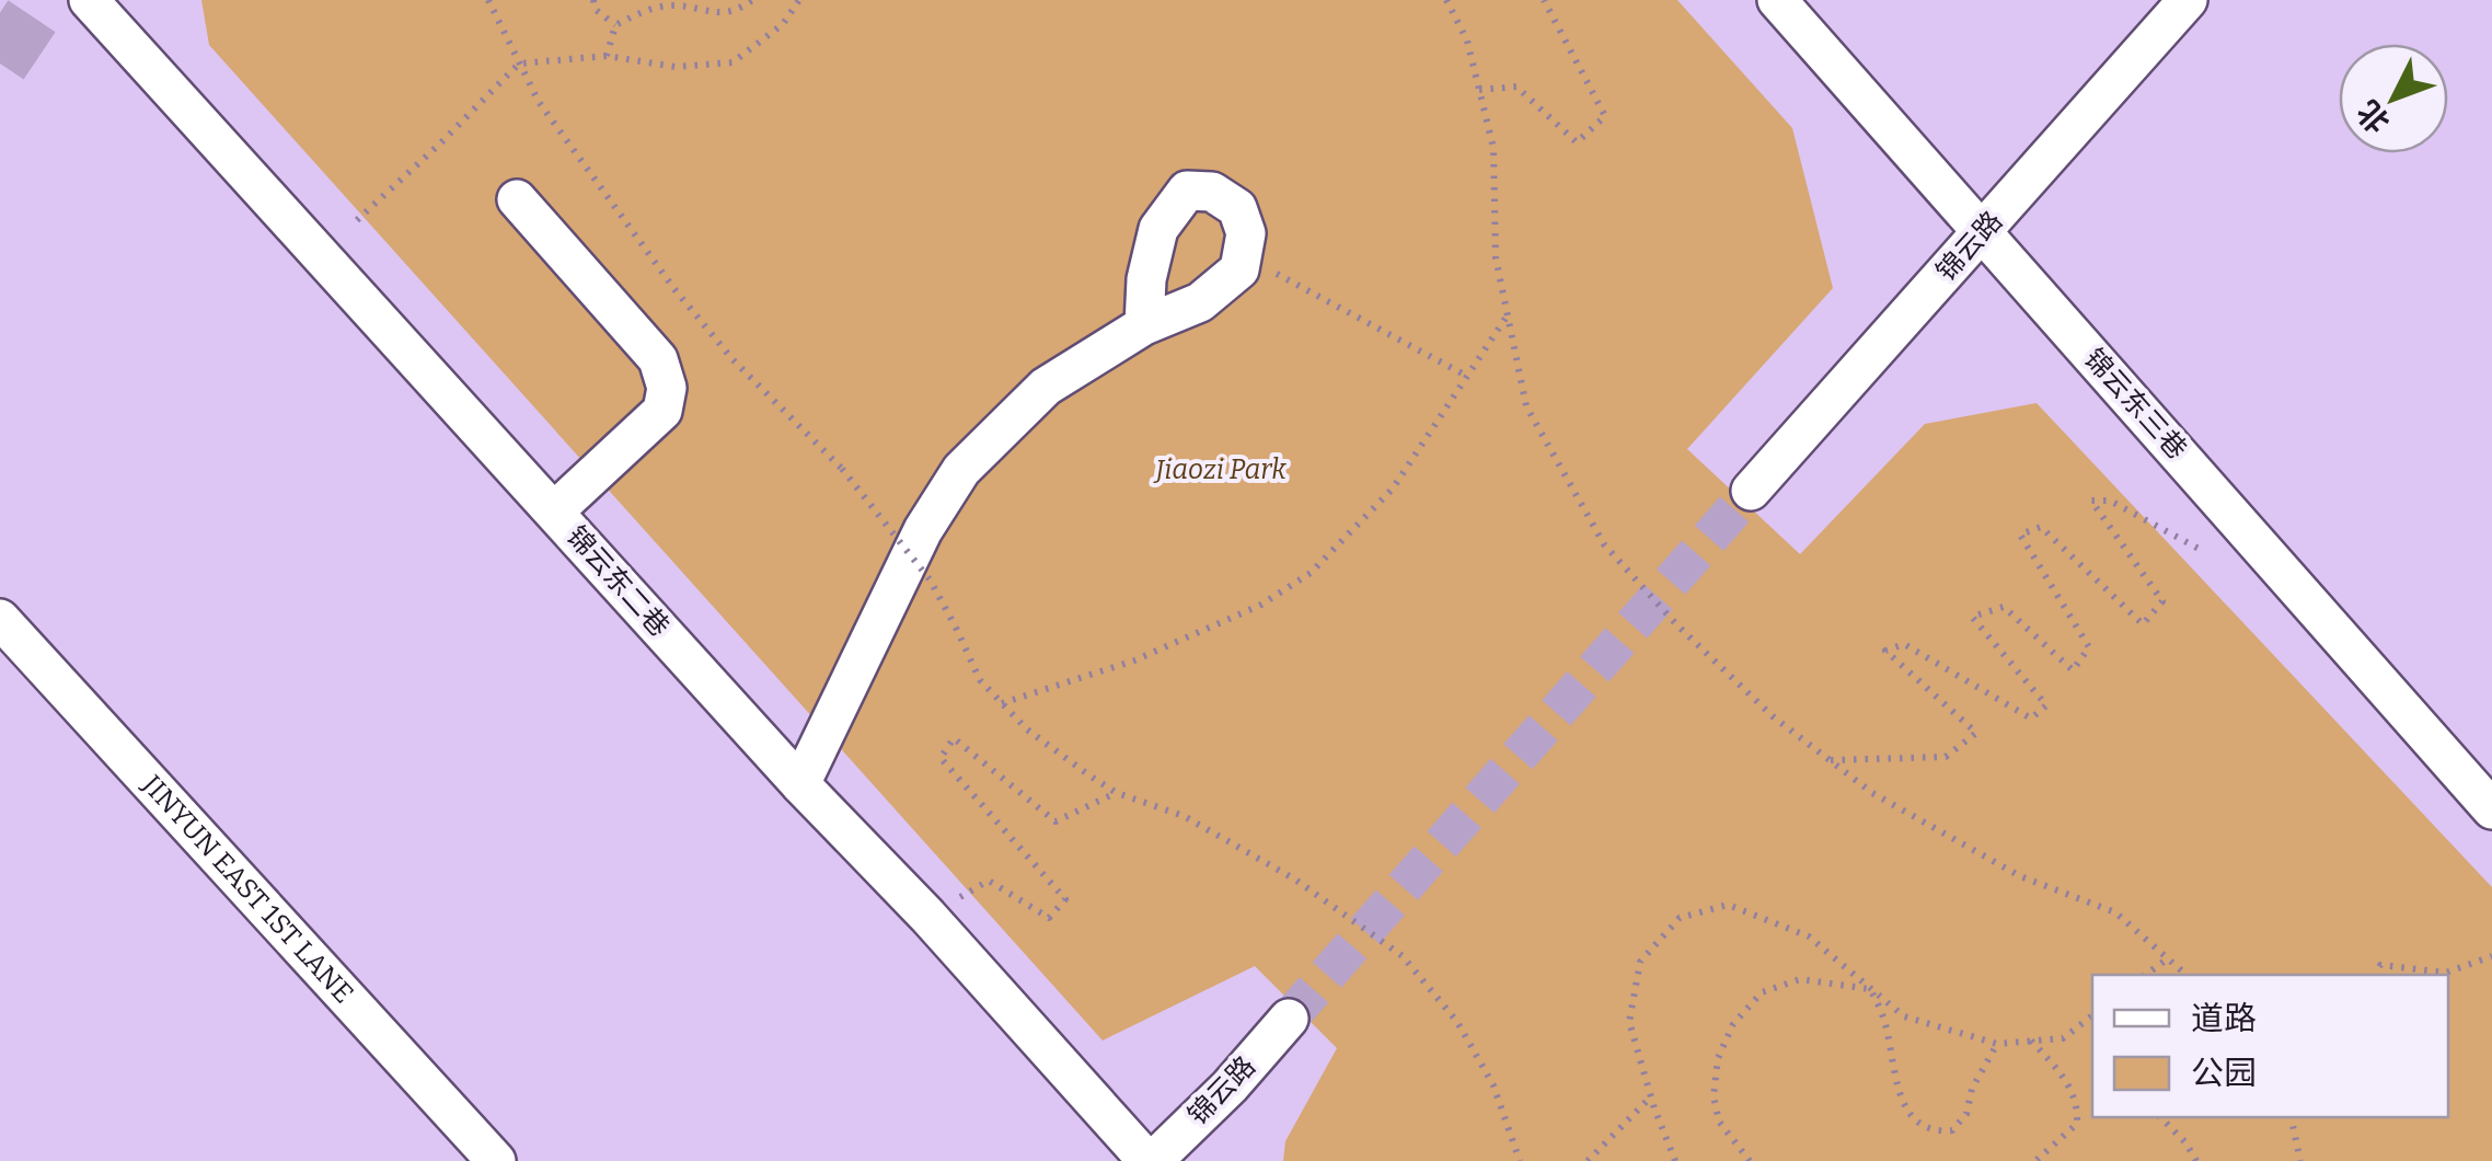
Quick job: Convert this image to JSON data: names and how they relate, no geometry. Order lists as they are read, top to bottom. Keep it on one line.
{"streets":{"street":["锦云路","锦云东三巷","锦云东二巷","JINYUN EAST 1ST LANE"]},"crossings":[["锦云路","锦云东三巷"],["锦云路","锦云东二巷"]],"parks":["Jiaozi Park"],"legend":["道路","公园"],"north":"bottom left"}
